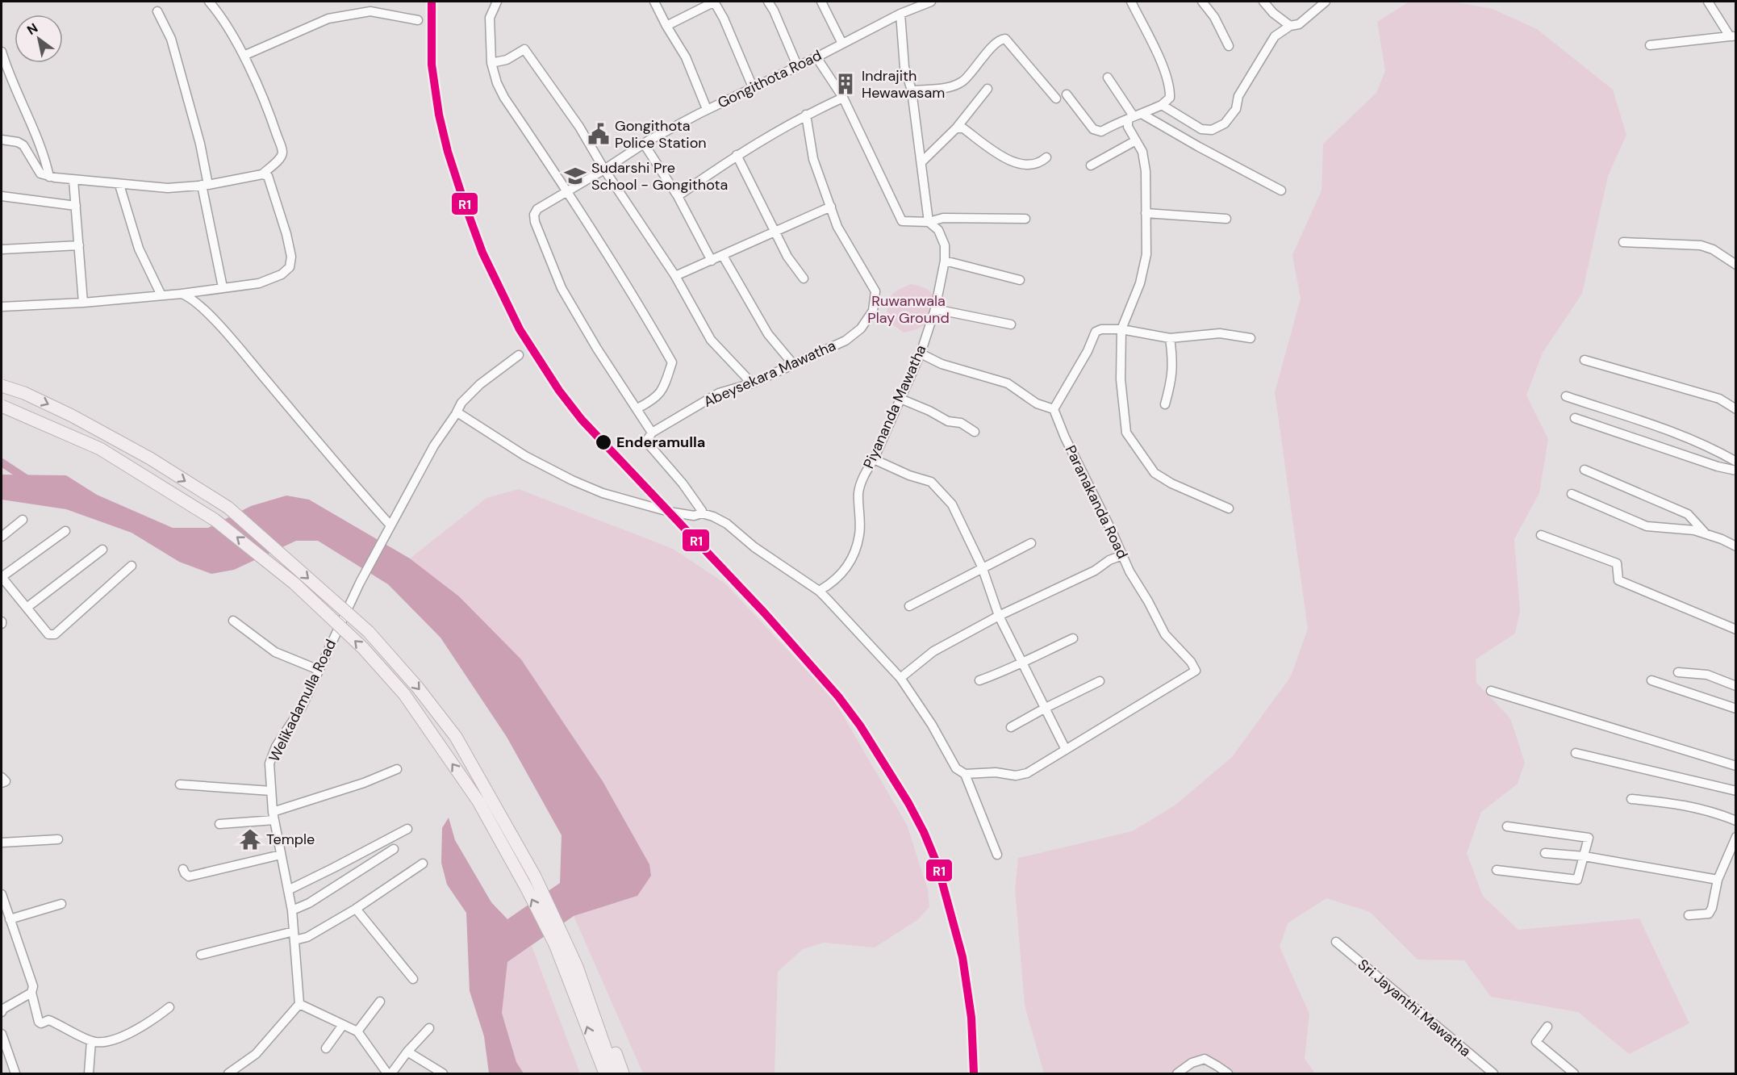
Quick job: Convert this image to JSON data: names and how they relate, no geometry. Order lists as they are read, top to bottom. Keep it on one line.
{"streets":{"street":["Gongithota Road","Abeysekara Mawatha","Piyananda Mawatha","Paranakanda Road","Welikadamulla Road","Sri Jayanthi Mawatha"]},"parks":["Ruwanwala Play Ground"],"places":{"building":["Indrajith Hewawasam"],"public building":["Gongithota Police Station"],"school or university":["Sudarshi Pre School - Gongithota"],"other":["Enderamulla"],"temple":["Temple"]},"lines":["transit line R1"],"north":"top left"}
